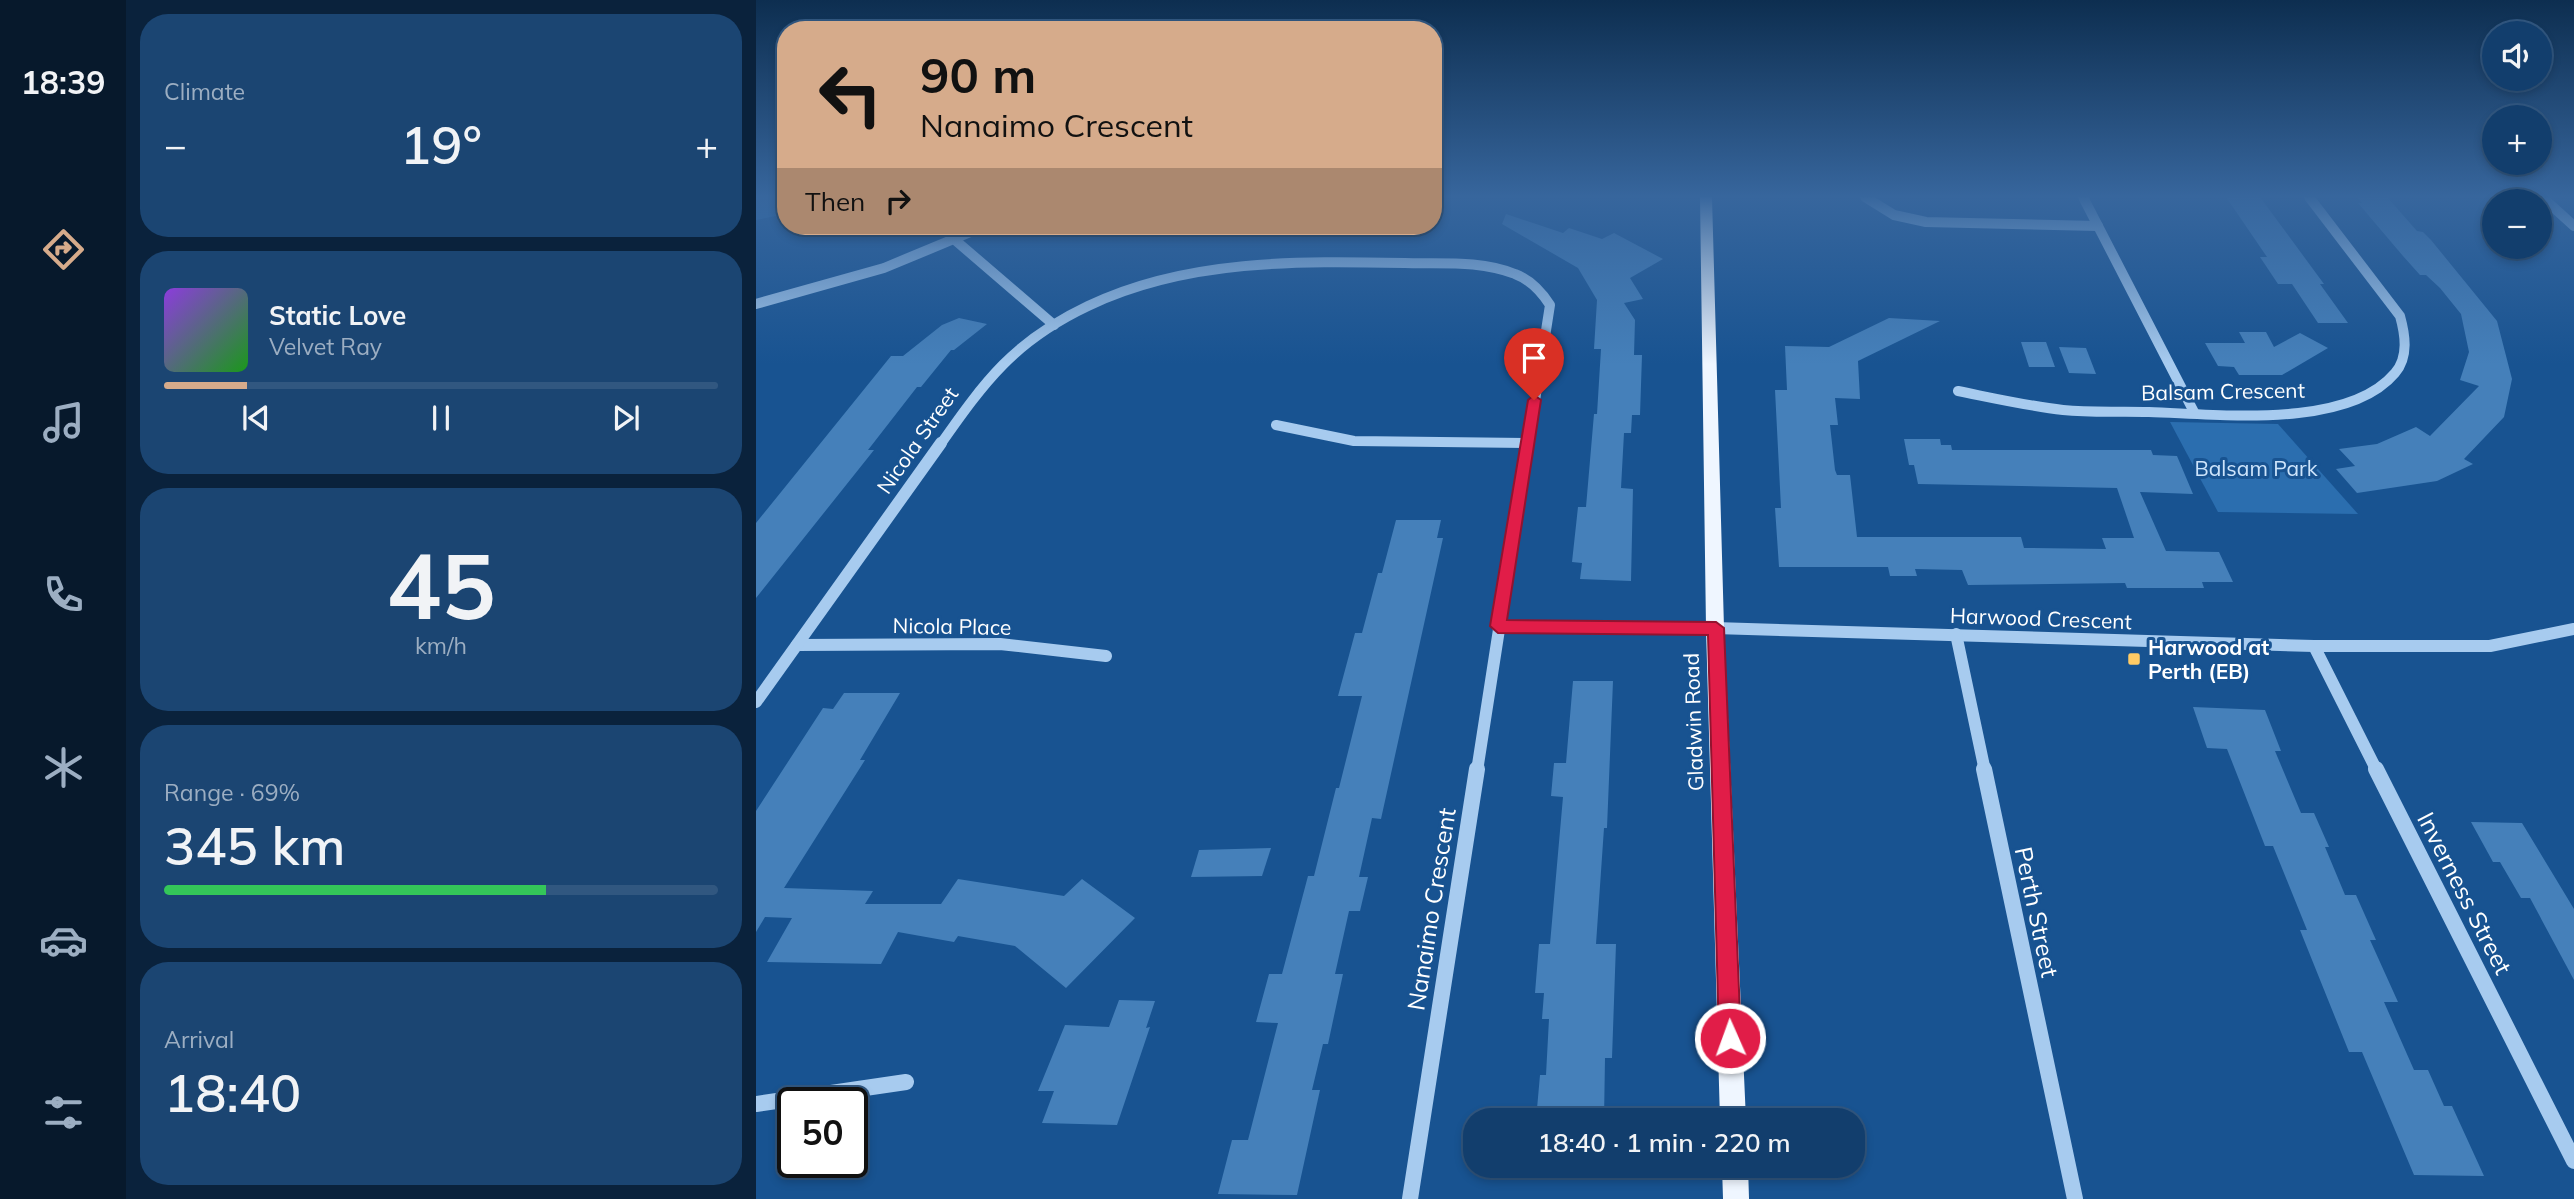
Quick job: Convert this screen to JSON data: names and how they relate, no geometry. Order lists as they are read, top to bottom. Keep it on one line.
{"streets":{"main road":["Gladwin Road"],"street":["Balsam Crescent","Nicola Street","Harwood Crescent","Nicola Place","Inverness Street","Nanaimo Crescent","Perth Street"]},"crossings":[["Nicola Street","Nicola Place"],["Nicola Street","Nanaimo Crescent"],["Harwood Crescent","Gladwin Road"],["Harwood Crescent","Inverness Street"],["Harwood Crescent","Perth Street"]],"parks":["Balsam Park"],"places":{"transit":["Harwood at Perth (EB)"]},"page":{"tabs":"18:39","tile":["Climate",["45","km/h"],["Range · 69%","345 km"],["Arrival","18:40"]],"map_buttons":["+","−"],"turn":["90 m","Nanaimo Crescent"],"heat":["−","19°","+"],"then":"Then","song":["Static Love","Velvet Ray"],"limit":"50","trip":"18:40 · 1 min · 220 m"}}
